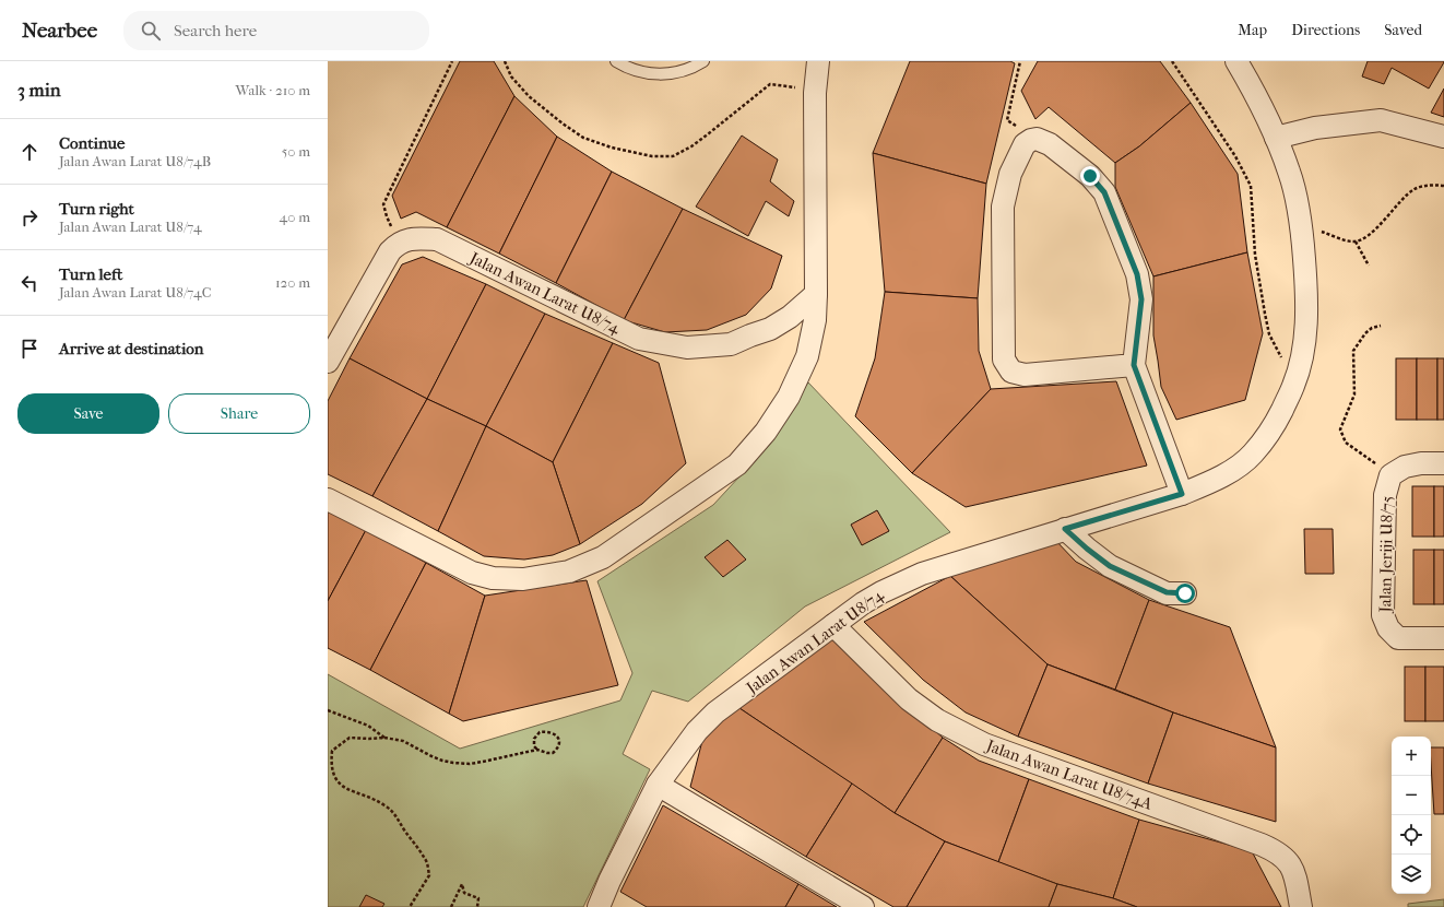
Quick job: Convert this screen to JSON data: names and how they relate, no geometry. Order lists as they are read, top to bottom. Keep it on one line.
{"streets":{"street":["Jalan Awan Larat U8/74","Jalan Jeriji U8/75","Jalan Awan Larat U8/74A"]},"crossings":[["Jalan Awan Larat U8/74","Jalan Awan Larat U8/74A"]],"page":{"header":"Nearbee","search":"Search here","nav":["Map","Directions","Saved"],"heading":["3 min","Walk · 210 m"],"list":[["Continue","Jalan Awan Larat U8/74B","50 m"],["Turn right","Jalan Awan Larat U8/74","40 m"],["Turn left","Jalan Awan Larat U8/74C","120 m"],"Arrive at destination"],"buttons":["Save","Share"],"map_buttons":["+","−"]}}
